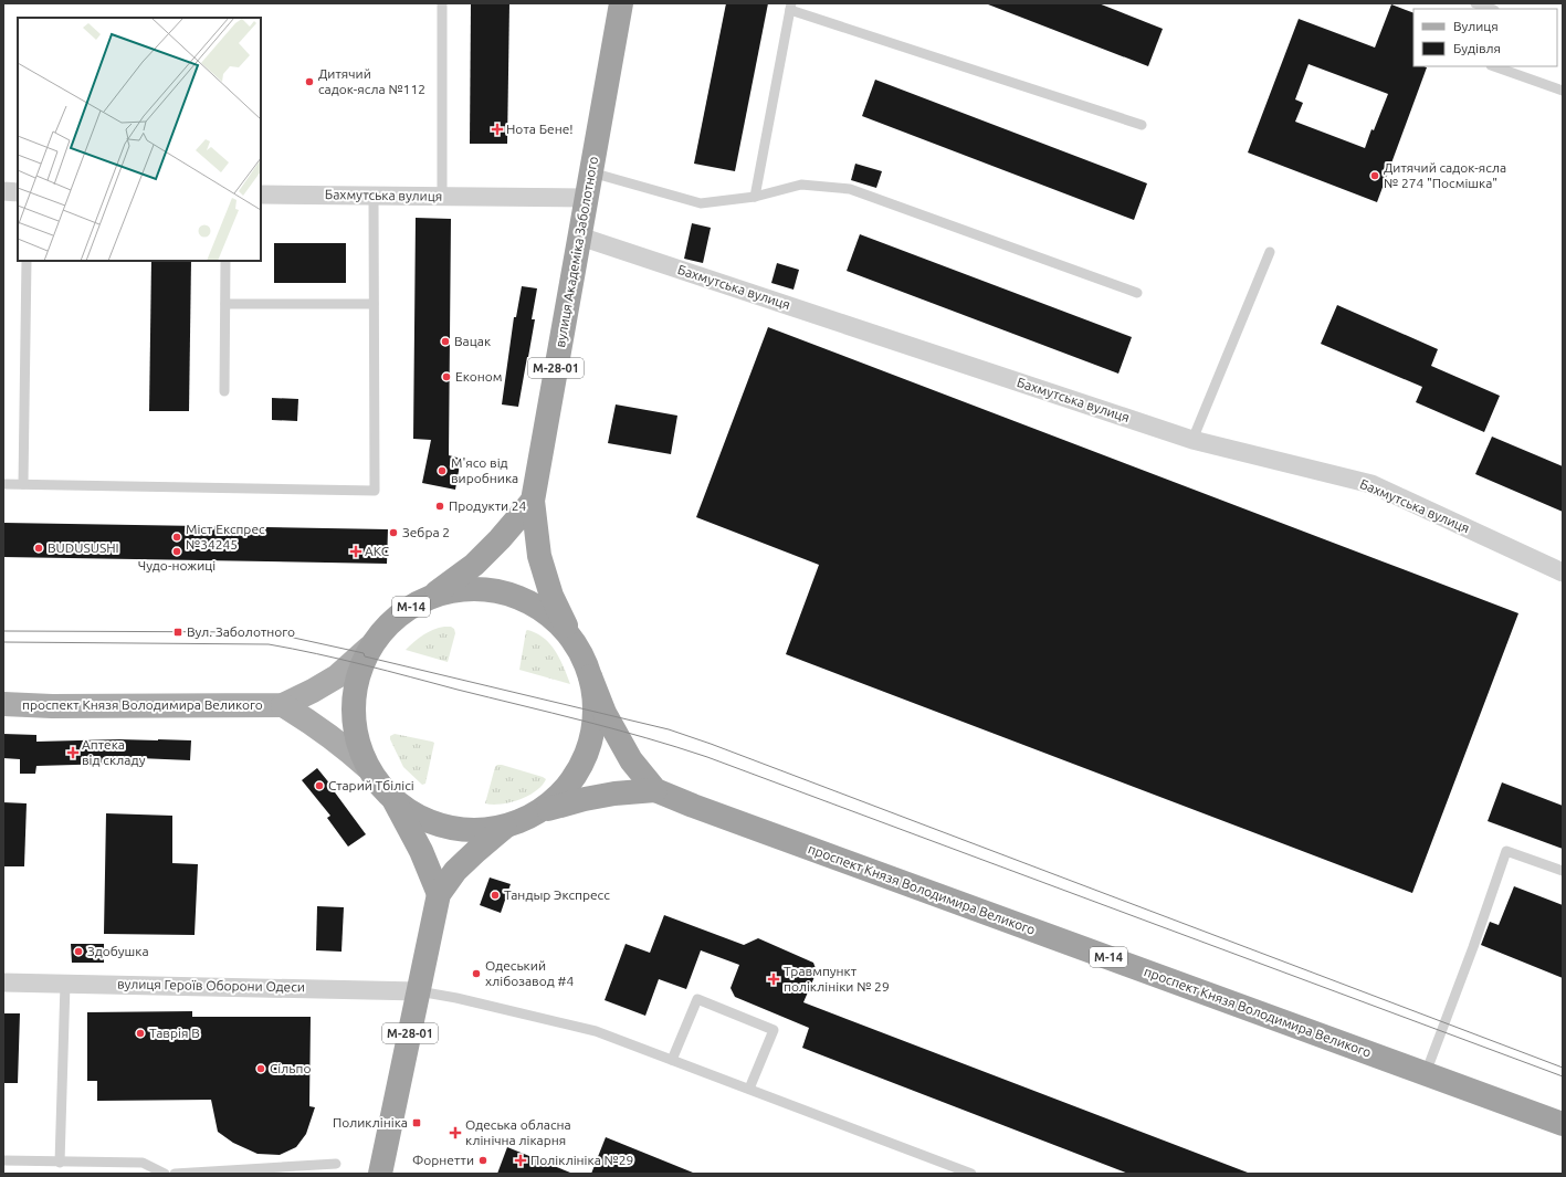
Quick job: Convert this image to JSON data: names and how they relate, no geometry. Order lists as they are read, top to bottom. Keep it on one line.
{"streets":{"highway":["вулиця Академіка Заболотного","М-28-01","М-14","проспект Князя Володимира Великого"],"street":["Бахмутська вулиця","вулиця Героїв Оборони Одеси"]},"crossings":[["Бахмутська вулиця","вулиця Академіка Заболотного"],["вулиця Академіка Заболотного","М-14"],["М-28-01","М-14"],["М-28-01","вулиця Героїв Оборони Одеси"],["М-14","проспект Князя Володимира Великого"]],"places":{"other":["Дитячий садок-ясла №112","Дитячий садок-ясла № 274 \"Посмішка\"","Вацак","Економ","М'ясо від виробника","Продукти 24","Зебра 2","Міст Експрес №34245","BUDUSUSHI","Чудо-ножиці","Старий Тбілісі","Тандыр Экспресс","Здобушка","Одеський хлібозавод #4","Таврія В","Сільпо","Форнетти"],"health":["Нота Бене!","АКС","Аптека від складу","Травмпункт поліклініки № 29","Одеська обласна клінічна лікарня","Поліклініка №29"],"transit":["Вул. Заболотного","Поликлініка"]},"legend":["Вулиця","Будівля"]}
